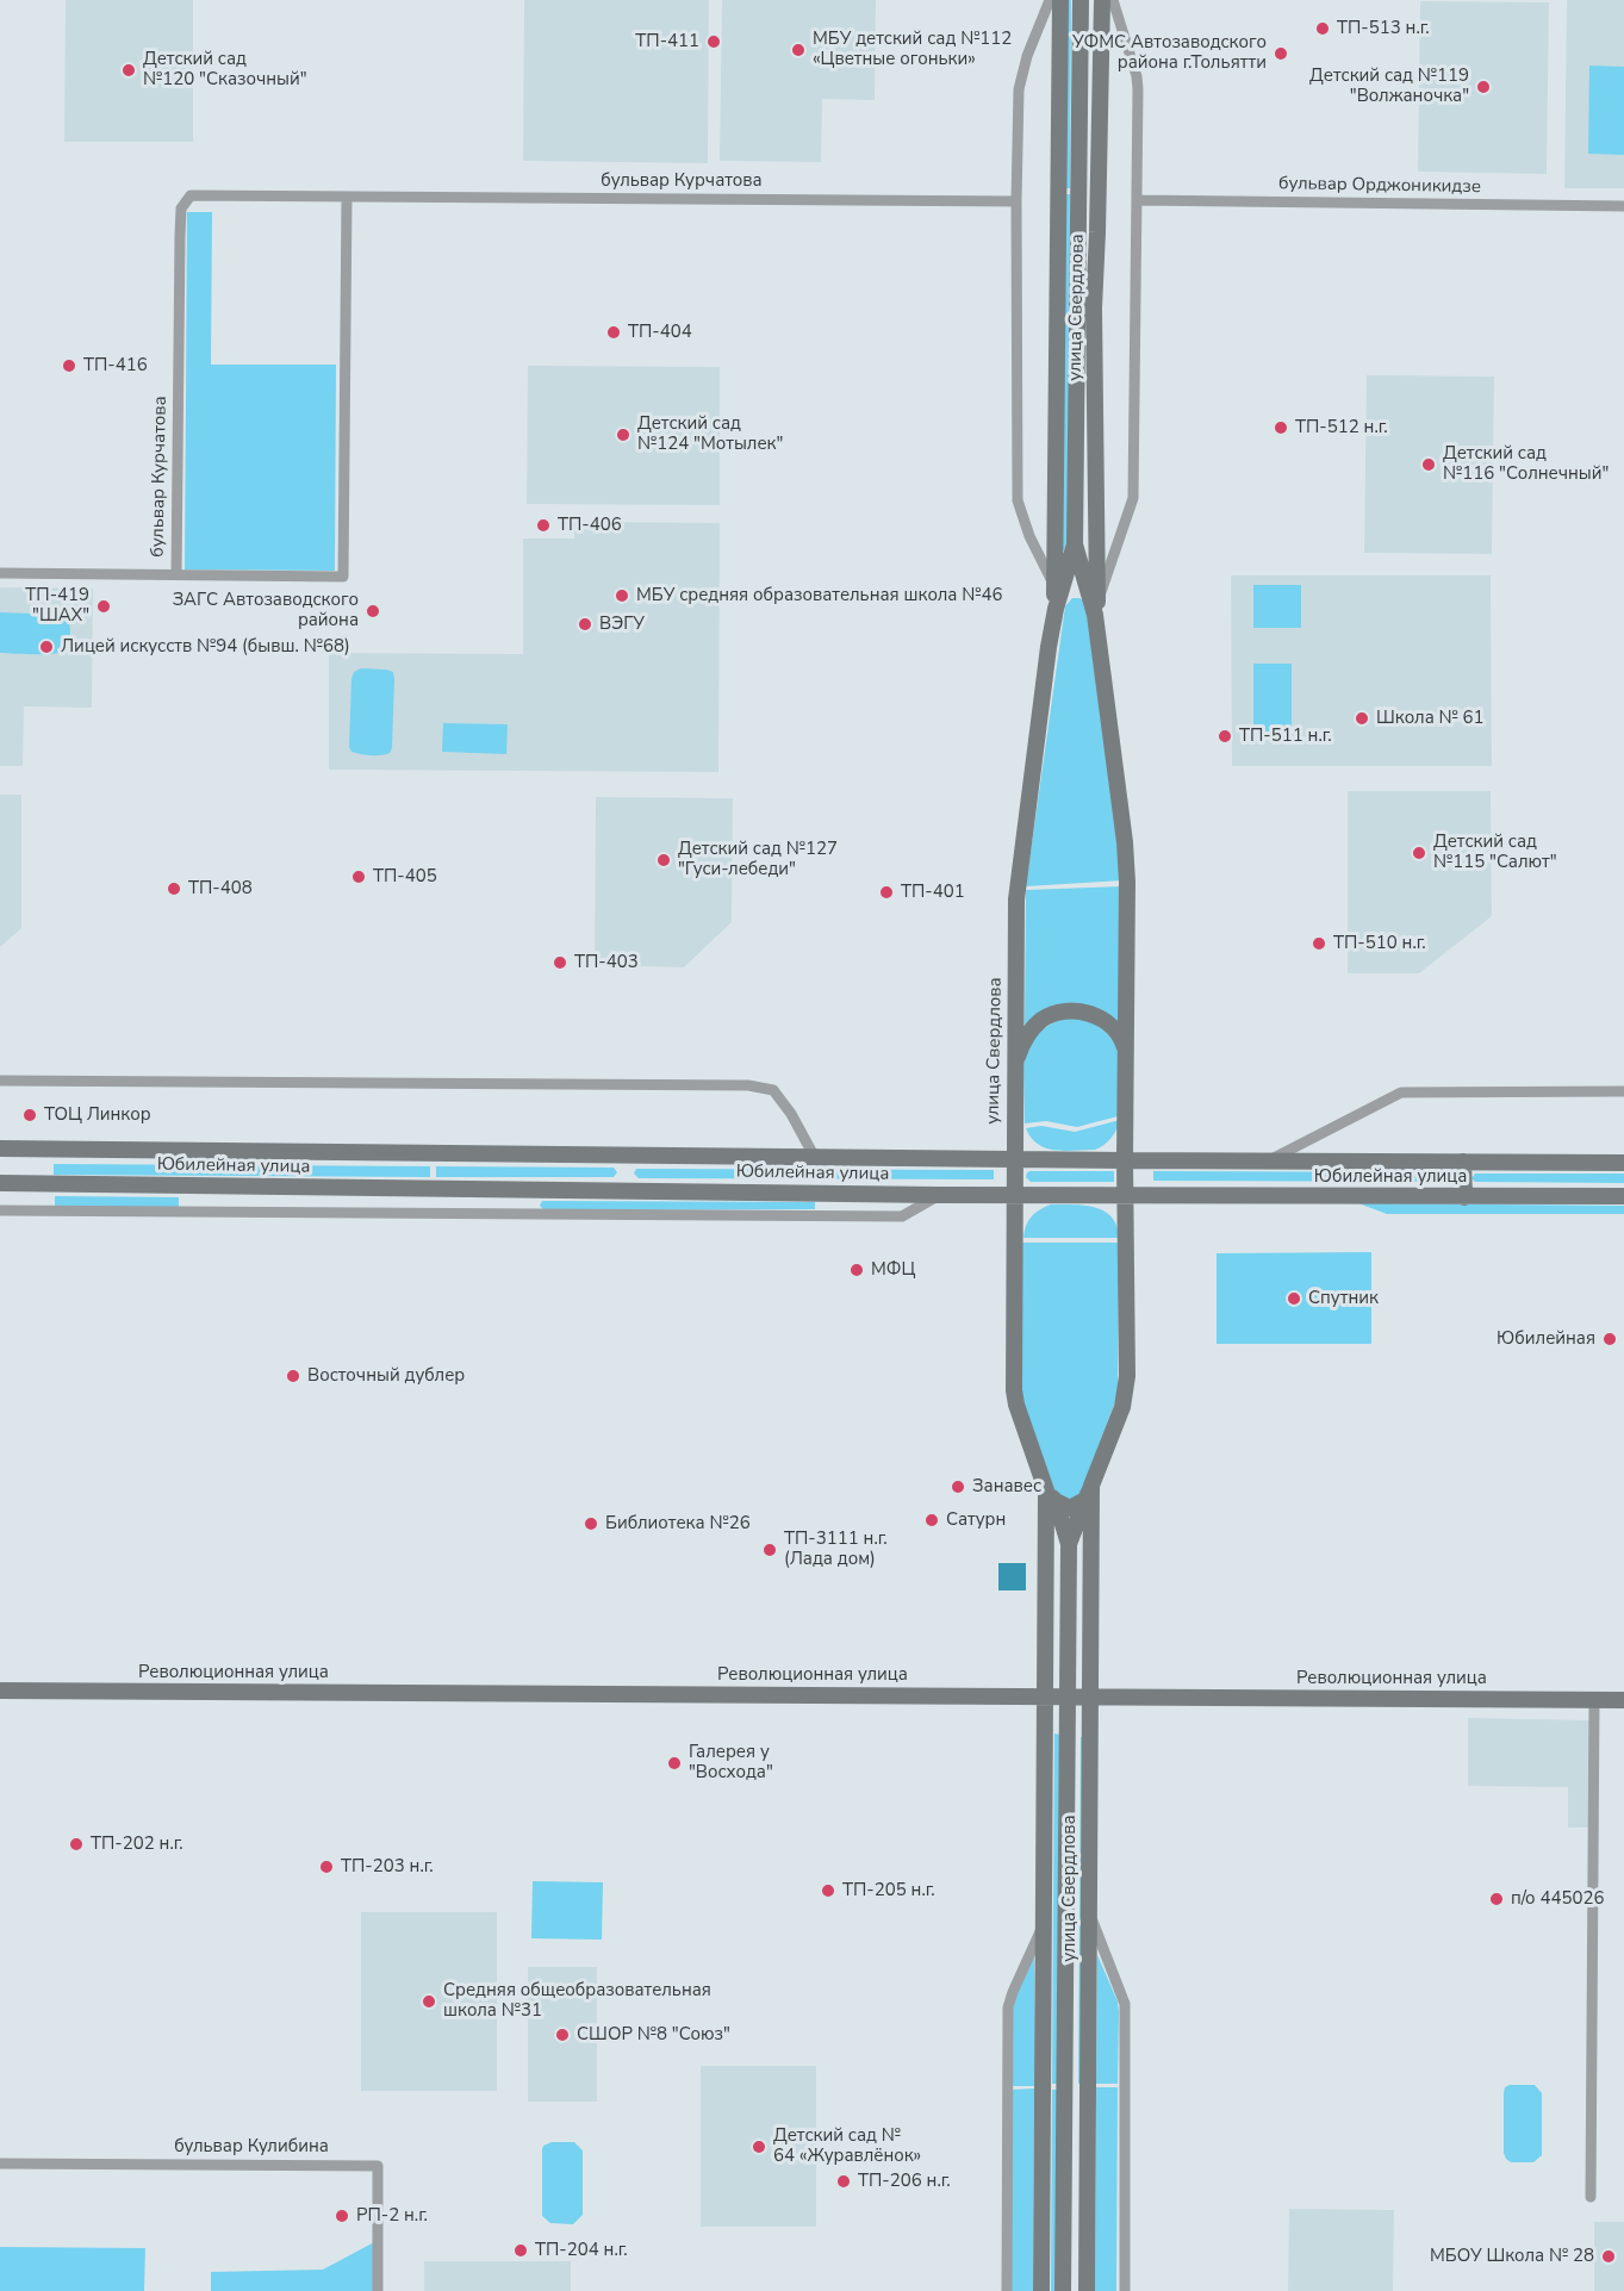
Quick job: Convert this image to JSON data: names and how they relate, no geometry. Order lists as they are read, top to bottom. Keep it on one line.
{"streets":{"main road":["улица Свердлова","Юбилейная улица","Революционная улица"],"street":["бульвар Курчатова","бульвар Орджоникидзе","бульвар Кулибина"]},"crossings":[["улица Свердлова","Юбилейная улица"],["улица Свердлова","Революционная улица"]],"places":["ТП-513 н.г.","ТП-411","МБУ детский сад №112 «Цветные огоньки»","УФМС Автозаводского района г.Тольятти","Детский сад №120 \"Сказочный\"","Детский сад №119 \"Волжаночка\"","ТП-404","ТП-416","ТП-512 н.г.","Детский сад №124 \"Мотылек\"","Детский сад №116 \"Солнечный\"","ТП-406","МБУ средняя образовательная школа №46","ТП-419 \"ШАХ\"","ЗАГС Автозаводского района","ВЭГУ","Лицей искусств №94 (бывш. №68)","Школа № 61","ТП-511 н.г.","Детский сад №115 \"Салют\"","Детский сад №127 \"Гуси-лебеди\"","ТП-405","ТП-408","ТП-401","ТП-510 н.г.","ТП-403","ТОЦ Линкор","МФЦ","Спутник","Юбилейная","Восточный дублер","Занавес","Сатурн","Библиотека №26","ТП-3111 н.г. (Лада дом)","Галерея у \"Восхода\"","ТП-202 н.г.","ТП-203 н.г.","ТП-205 н.г.","п/о 445026","Средняя общеобразовательная школа №31","СШОР №8 \"Союз\"","Детский сад № 64 «Журавлёнок»","ТП-206 н.г.","РП-2 н.г.","ТП-204 н.г.","МБОУ Школа № 28"]}
